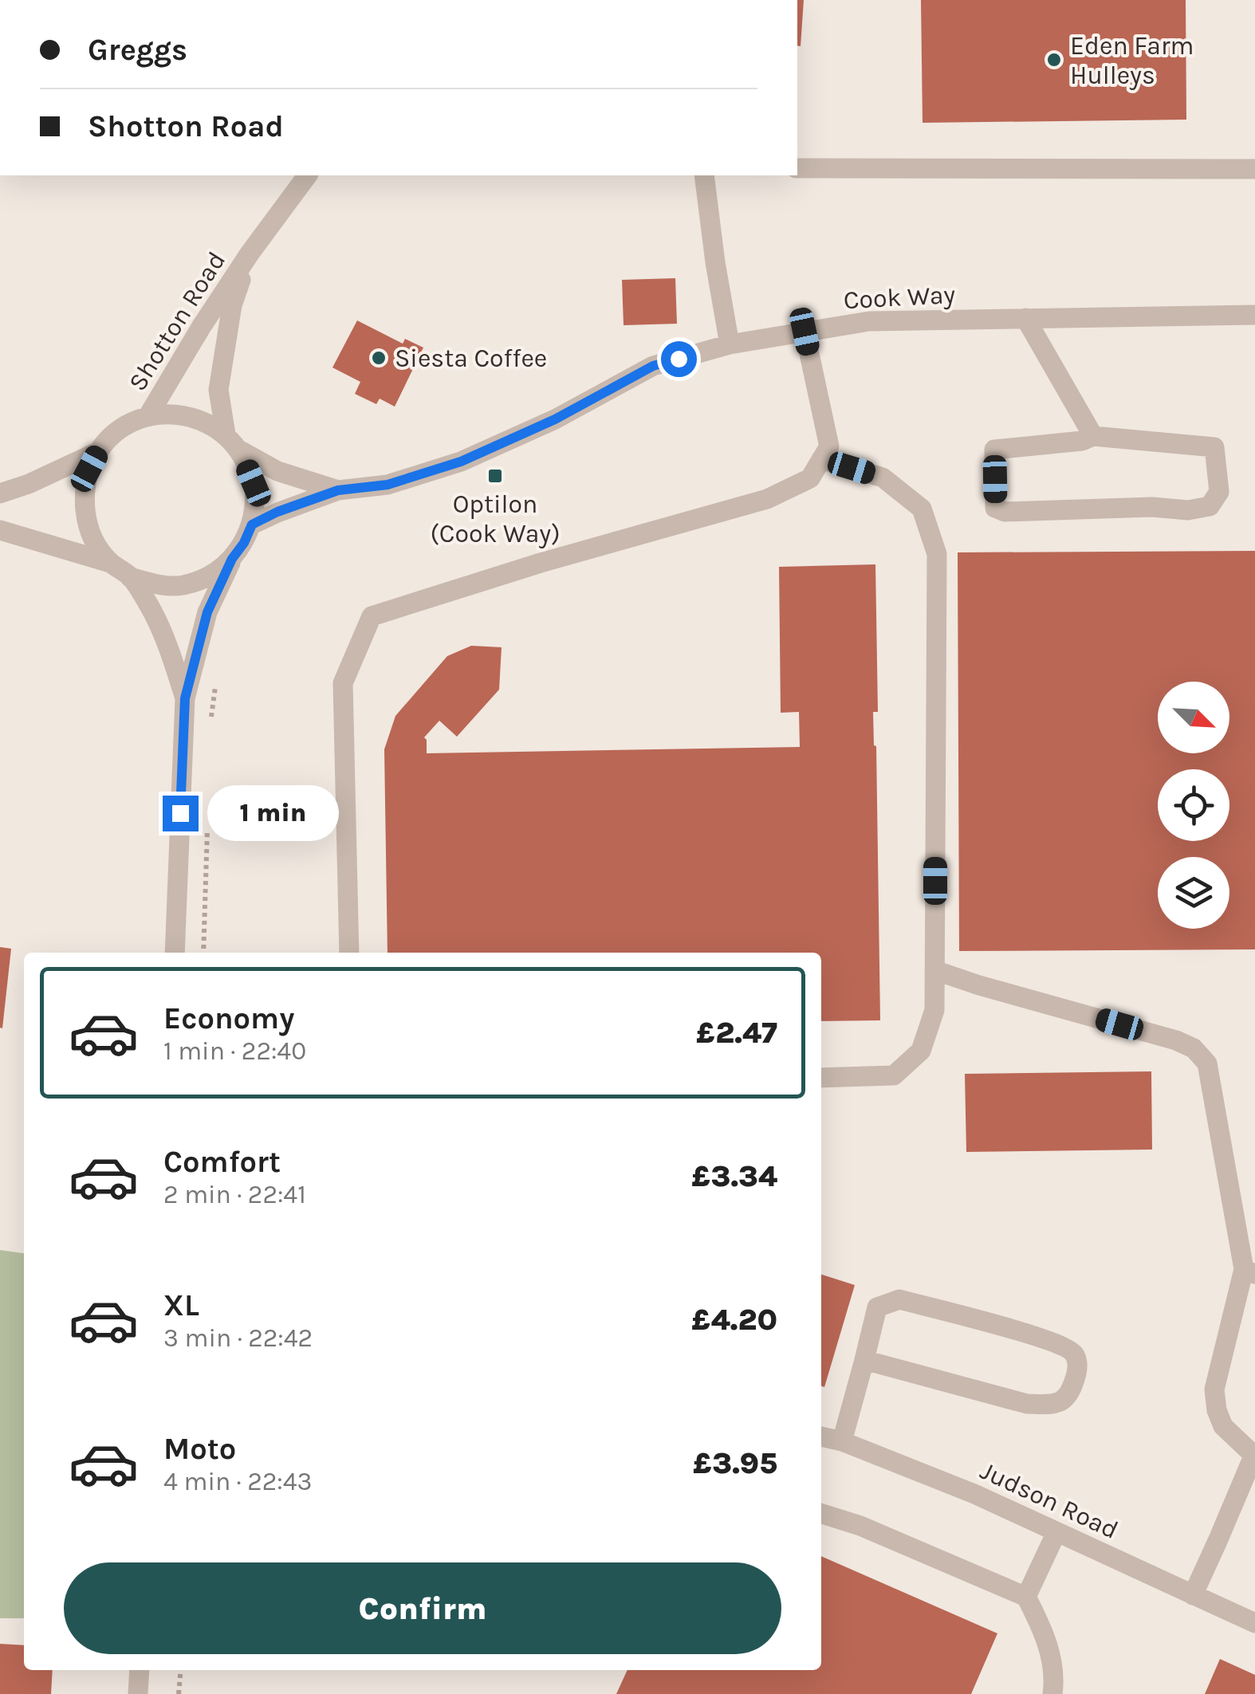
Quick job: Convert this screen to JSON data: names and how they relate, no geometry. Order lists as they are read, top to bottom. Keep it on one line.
{"streets":{"street":["Cook Way","Shotton Road","Judson Road"]},"places":{"other":["Eden Farm Hulleys","Siesta Coffee"],"transit":["Optilon (Cook Way)"]},"north":"bottom right","page":{"banner":["Greggs","Shotton Road"],"bubble":"1 min","list":[{"name":"Economy","note":"1 min · 22:40","value":"£2.47"},{"name":"Comfort","note":"2 min · 22:41","value":"£3.34"},{"name":"XL","note":"3 min · 22:42","value":"£4.20"},{"name":"Moto","note":"4 min · 22:43","value":"£3.95"}],"buttons":"Confirm"}}
